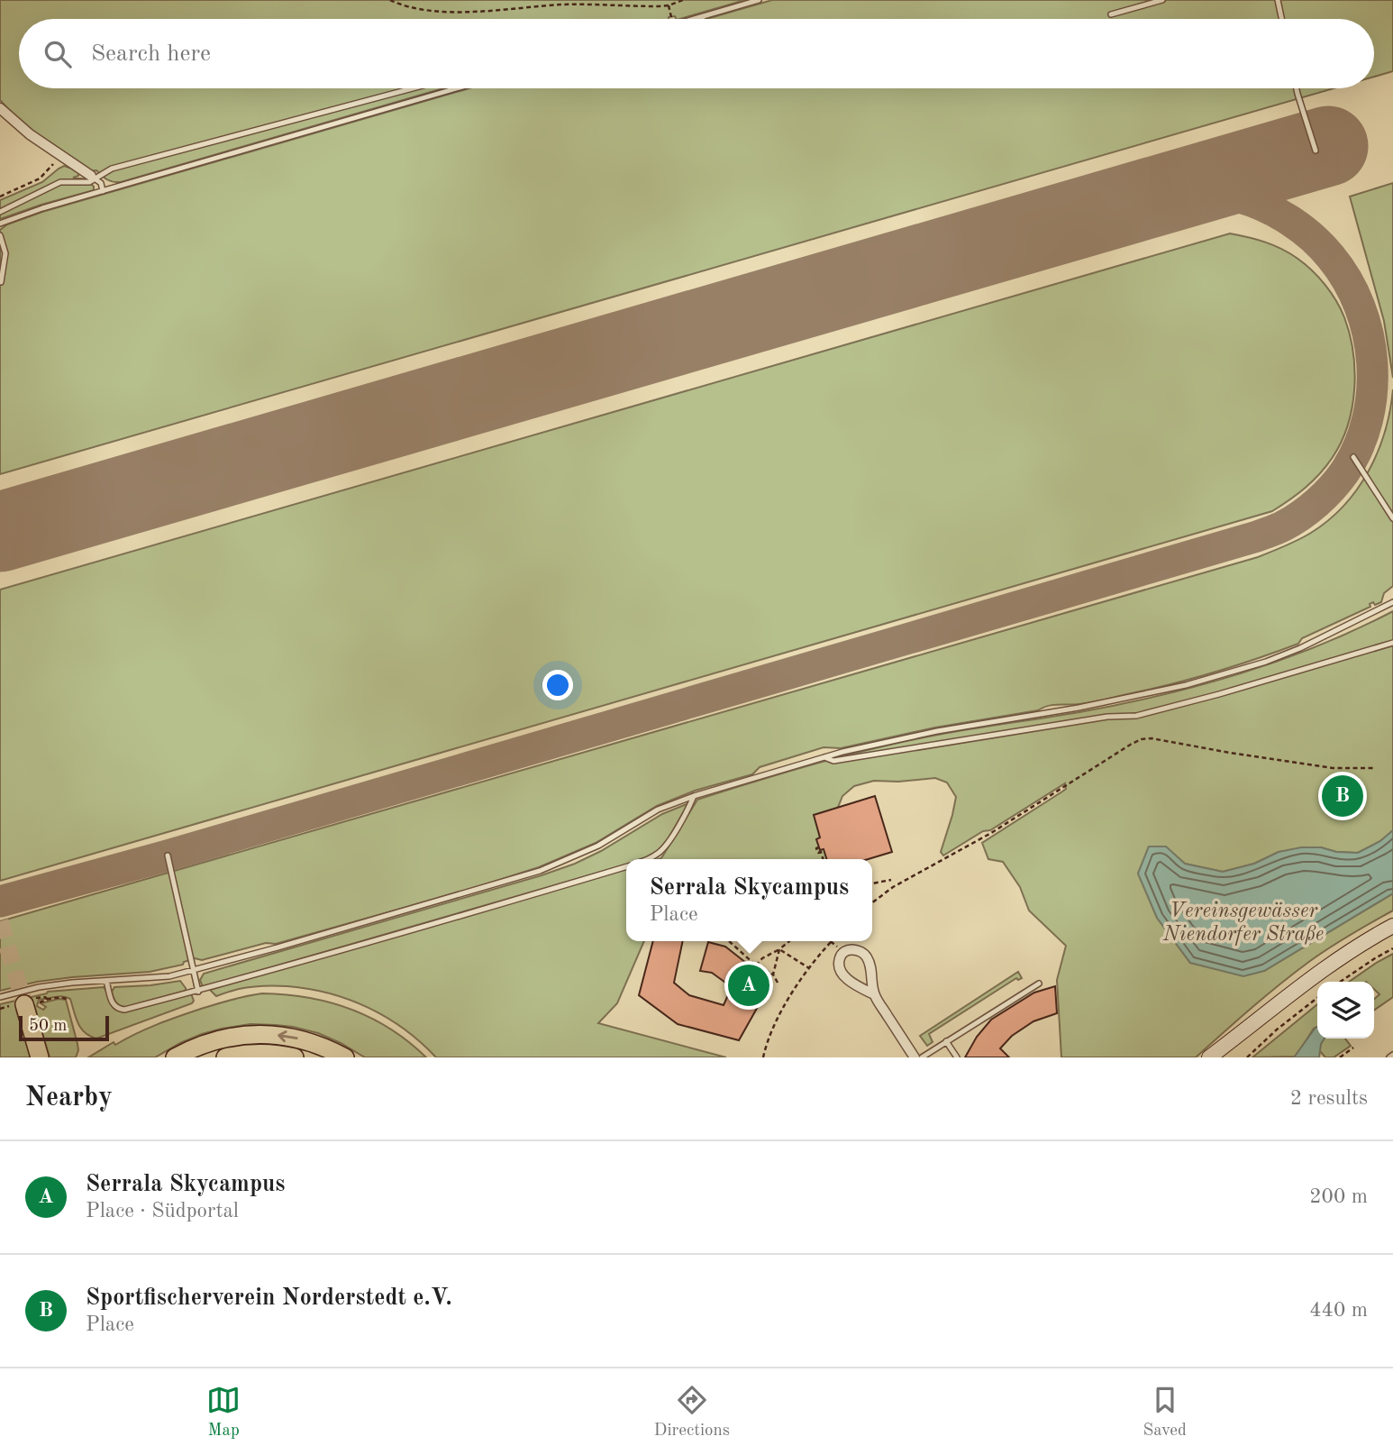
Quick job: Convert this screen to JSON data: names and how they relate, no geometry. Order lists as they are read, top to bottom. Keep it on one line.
{"water":["Vereinsgewässer Niendorfer Straße"],"scale_bar":"50 m","page":{"search":"Search here","pins":["B","A"],"popup":["Serrala Skycampus","Place"],"scale":"50 m","heading":["Nearby","2 results"],"list":[{"mark":"A","name":"Serrala Skycampus","note":"Place · Südportal","value":"200 m"},{"mark":"B","name":"Sportfischerverein Norderstedt e.V.","note":"Place","value":"440 m"}],"nav":["Map","Directions","Saved"]}}
